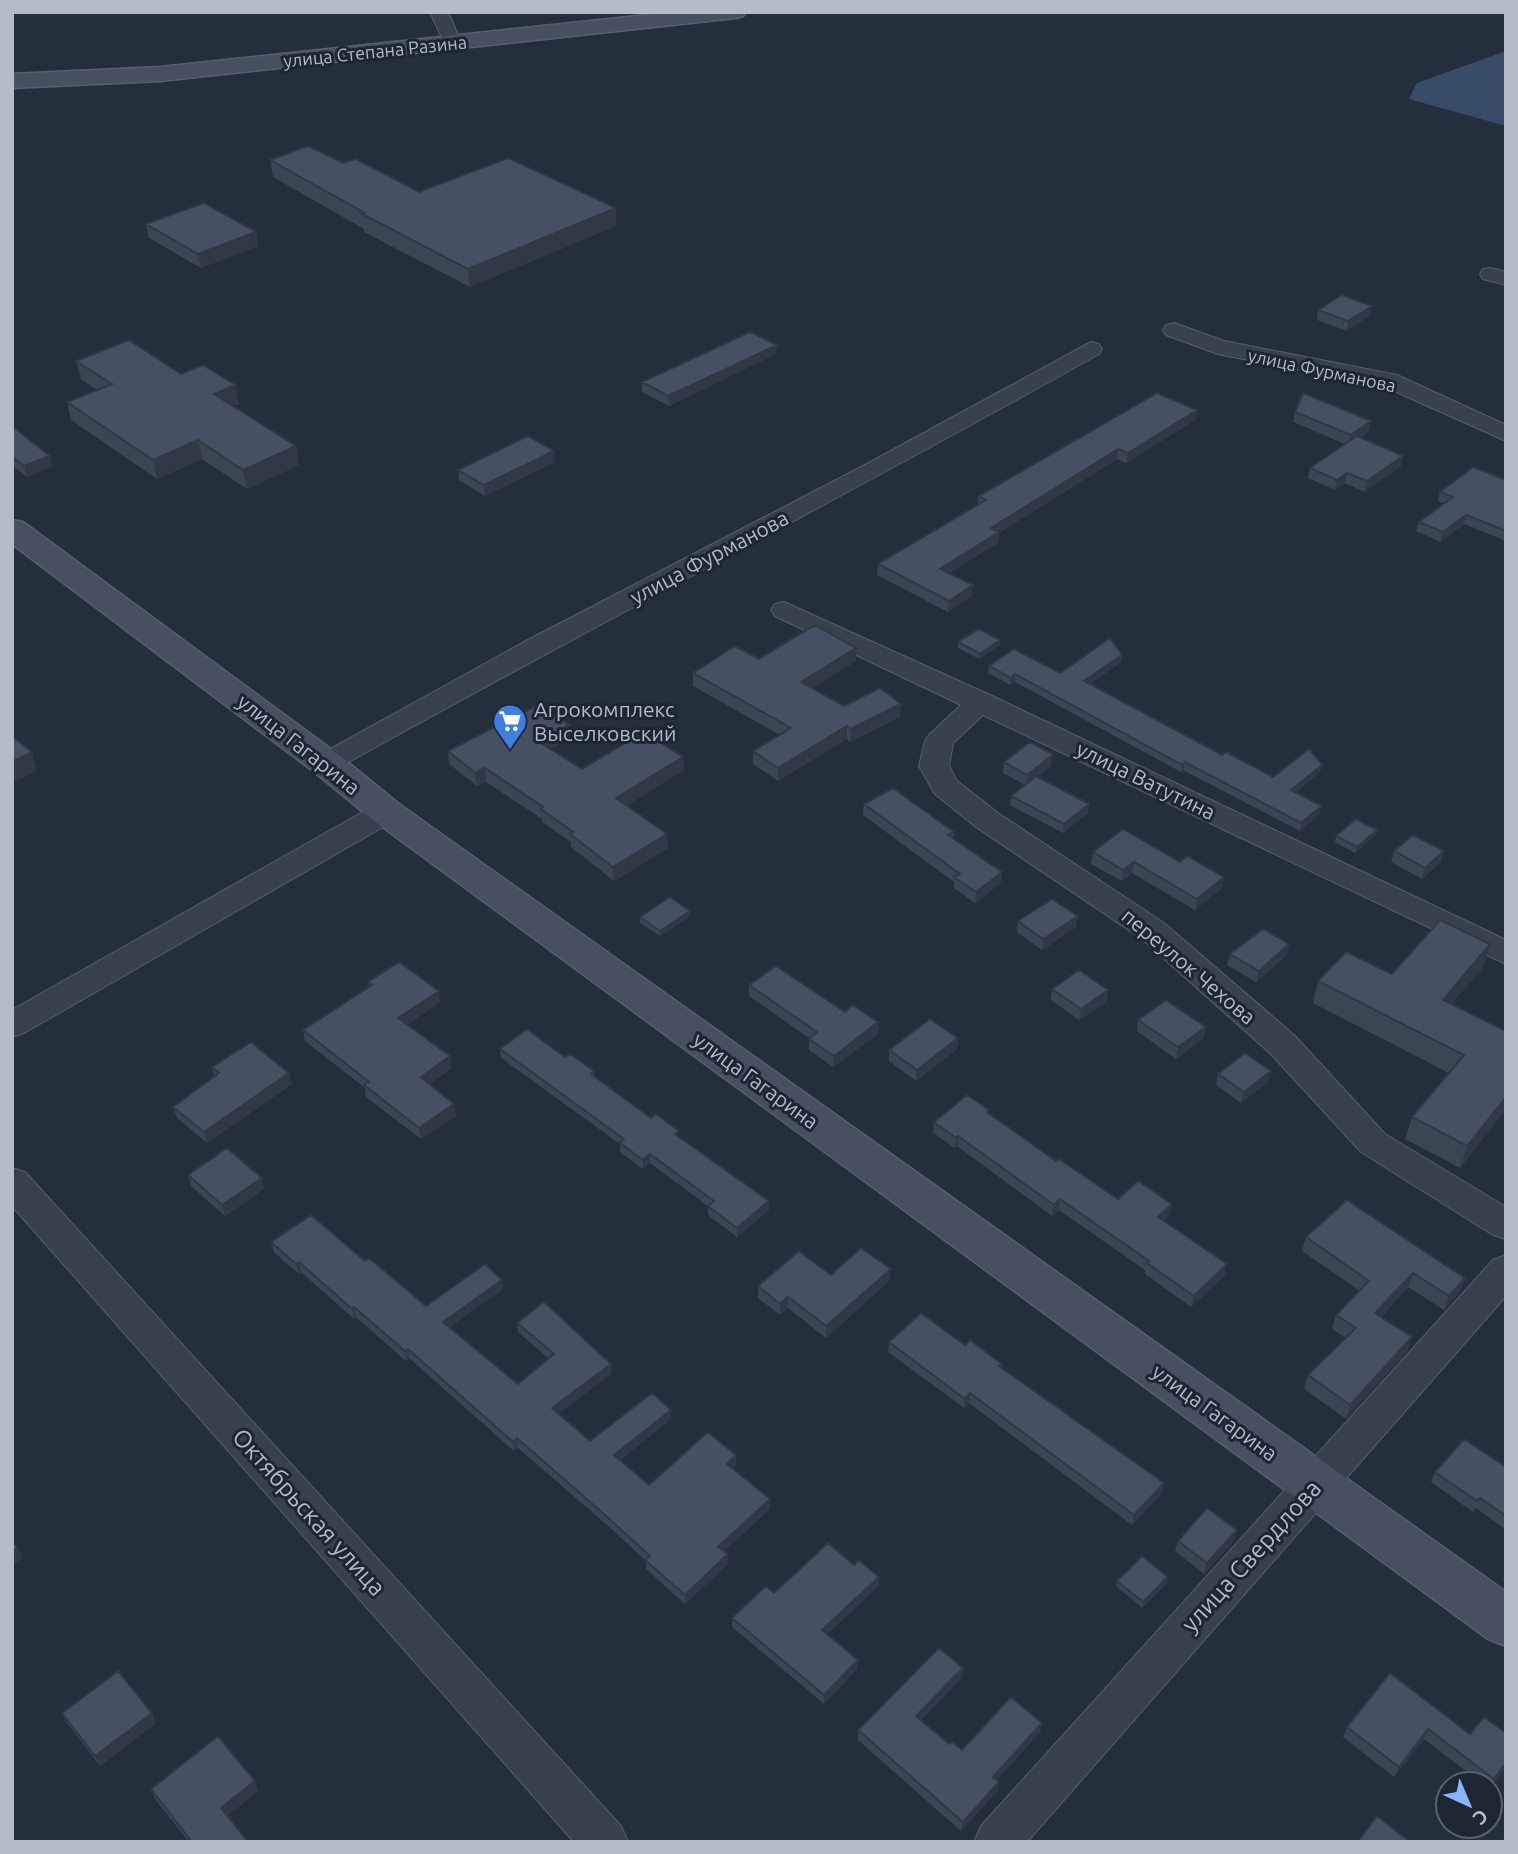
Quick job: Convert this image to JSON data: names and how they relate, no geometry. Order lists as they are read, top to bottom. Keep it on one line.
{"streets":{"main road":["улица Степана Разина","улица Гагарина"],"street":["улица Фурманова","улица Ватутина","переулок Чехова","Октябрьская улица","улица Свердлова"]},"crossings":[["улица Фурманова","улица Гагарина"],["улица Гагарина","улица Свердлова"],["улица Ватутина","переулок Чехова"]],"places":{"supermarket":["Агрокомплекс Выселковский"]},"north":"bottom right"}
